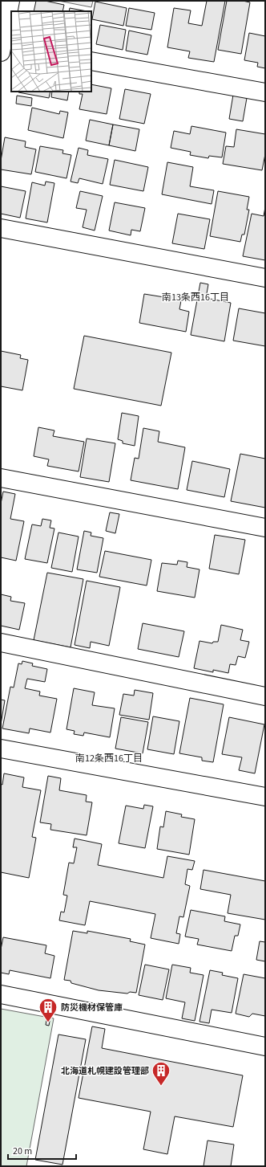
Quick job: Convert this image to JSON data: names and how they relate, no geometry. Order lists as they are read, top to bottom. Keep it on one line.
{"districts":["南13条西16丁目","南12条西16丁目"],"places":{"building":["防災機材保管庫","北海道札幌建設管理部"]},"scale_bar":"20 m"}
